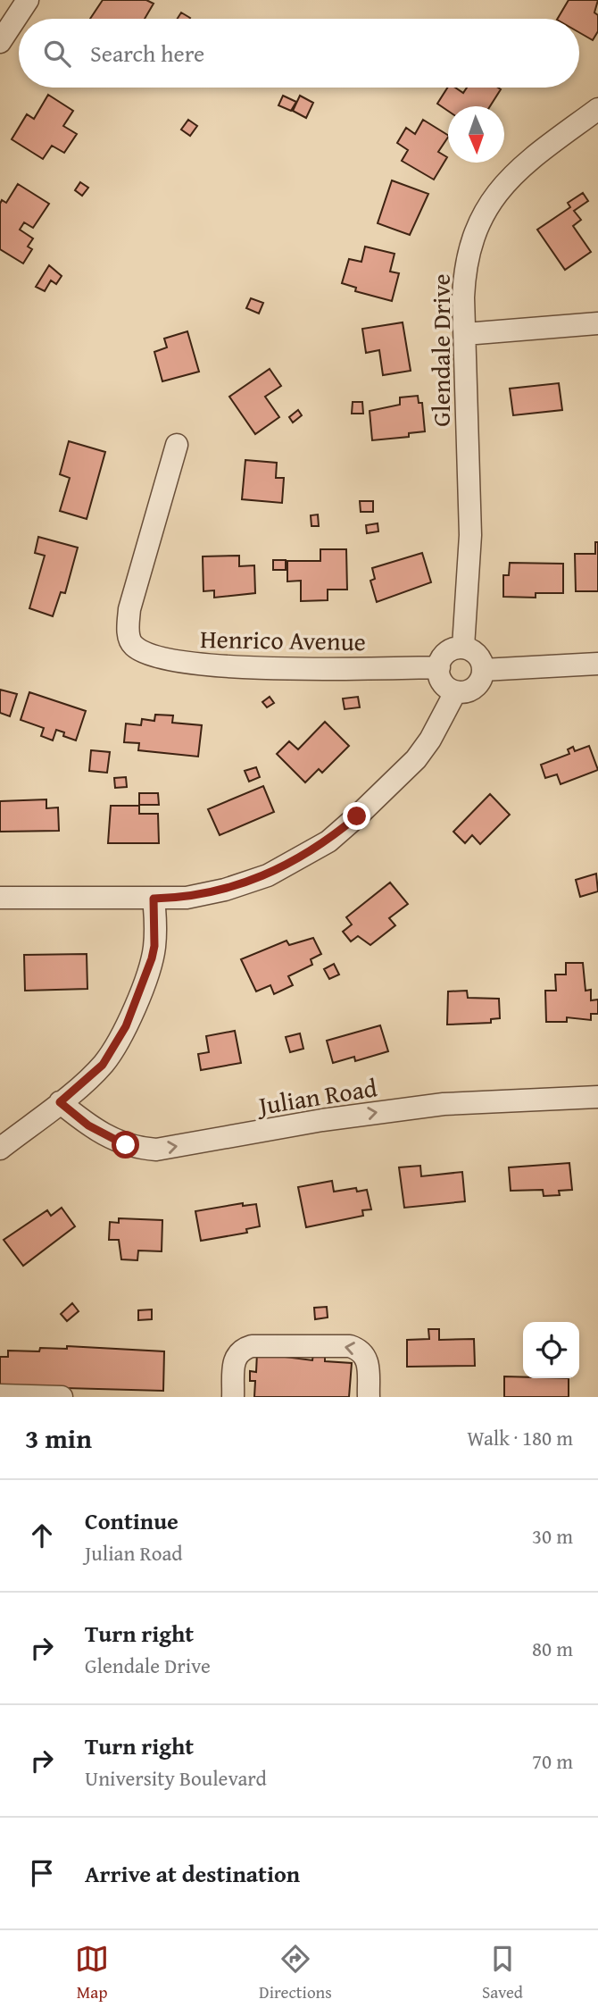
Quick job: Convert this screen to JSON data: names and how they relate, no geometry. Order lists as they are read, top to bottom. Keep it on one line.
{"streets":{"street":["Glendale Drive","Henrico Avenue","Julian Road"]},"crossings":[["Glendale Drive","Henrico Avenue"]],"one_way":["Julian Road"],"north":"bottom","page":{"search":"Search here","heading":["3 min","Walk · 180 m"],"list":[["Continue","Julian Road","30 m"],["Turn right","Glendale Drive","80 m"],["Turn right","University Boulevard","70 m"],"Arrive at destination"],"nav":["Map","Directions","Saved"]}}
